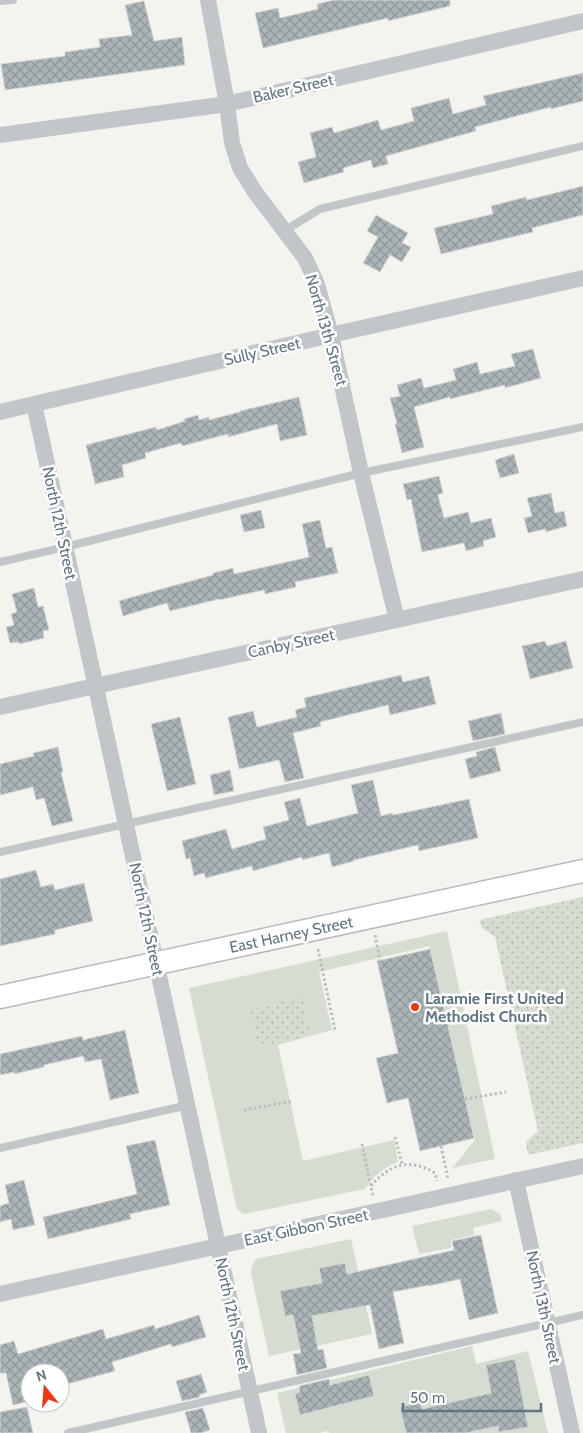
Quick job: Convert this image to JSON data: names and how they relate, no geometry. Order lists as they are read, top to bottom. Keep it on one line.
{"streets":{"main road":["East Harney Street"],"street":["Baker Street","North 13th Street","Sully Street","North 12th Street","Canby Street","East Gibbon Street"]},"crossings":[["Baker Street","North 13th Street"],["North 13th Street","Sully Street"],["North 13th Street","Canby Street"],["North 13th Street","East Gibbon Street"],["Sully Street","North 12th Street"],["North 12th Street","Canby Street"],["North 12th Street","East Harney Street"],["North 12th Street","East Gibbon Street"]],"places":["Laramie First United Methodist Church"],"scale_bar":"50 m","north":"top"}
